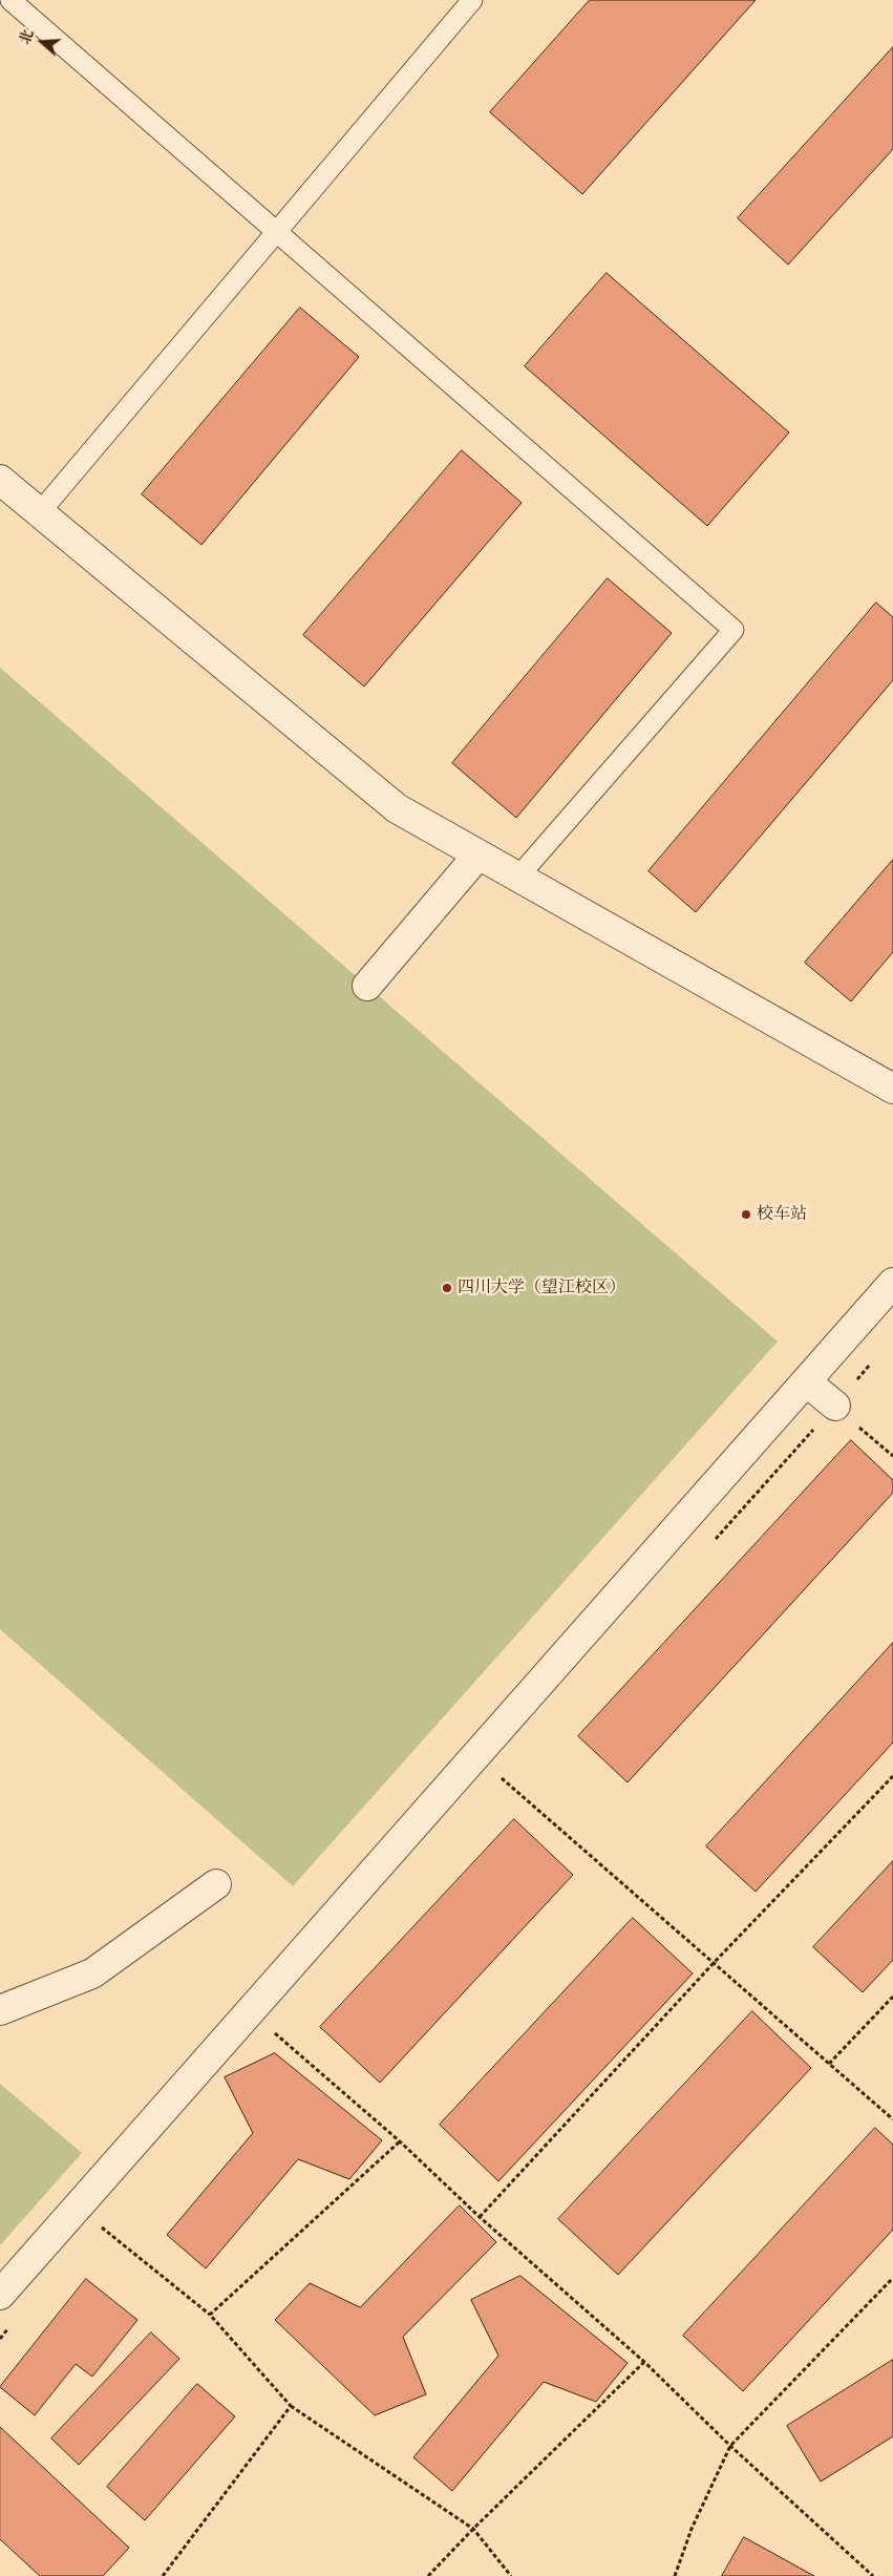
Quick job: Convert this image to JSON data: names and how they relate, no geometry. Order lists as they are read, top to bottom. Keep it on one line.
{"places":["校车站","四川大学（望江校区）"],"north":"left"}
